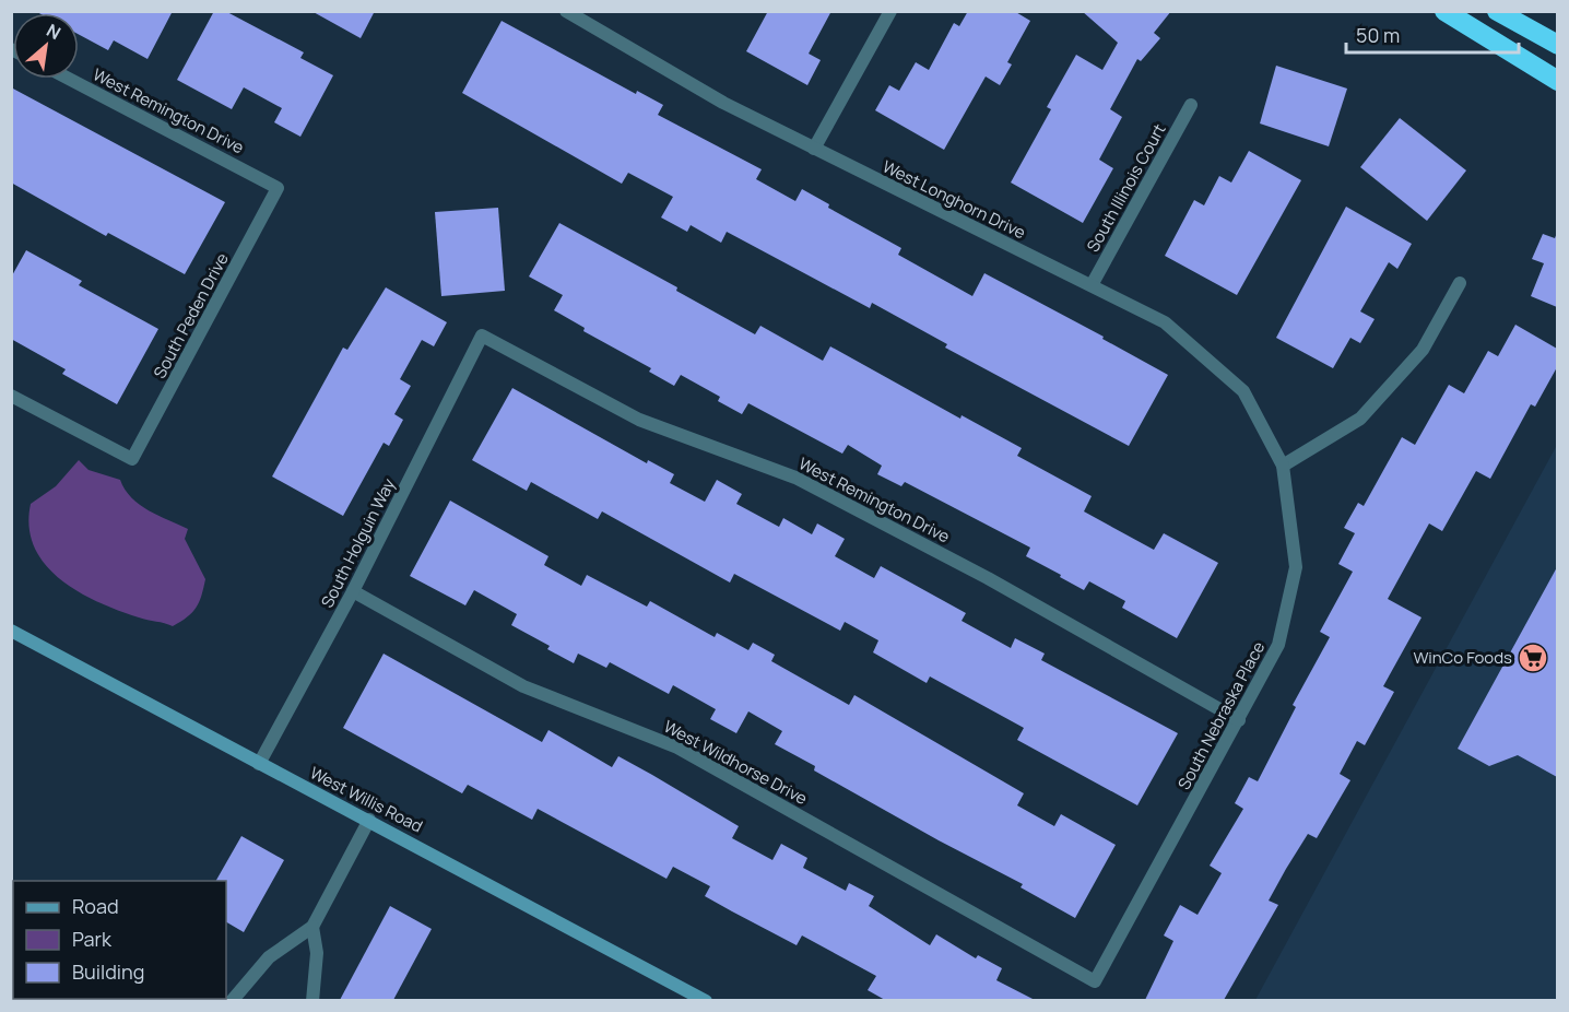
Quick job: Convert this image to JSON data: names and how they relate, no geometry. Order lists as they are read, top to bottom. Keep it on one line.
{"streets":{"street":["West Remington Drive","South Illinois Court","West Longhorn Drive","South Peden Drive","South Holguin Way","South Nebraska Place","West Wildhorse Drive","West Willis Road"]},"crossings":[["West Remington Drive","South Peden Drive"],["West Remington Drive","South Holguin Way"],["West Remington Drive","South Nebraska Place"],["South Illinois Court","West Longhorn Drive"],["West Longhorn Drive","South Nebraska Place"],["South Holguin Way","West Wildhorse Drive"],["South Holguin Way","West Willis Road"],["South Nebraska Place","West Wildhorse Drive"]],"places":{"supermarket":["WinCo Foods"]},"legend":["Road","Park","Building"],"scale_bar":"50 m","north":"top right"}
